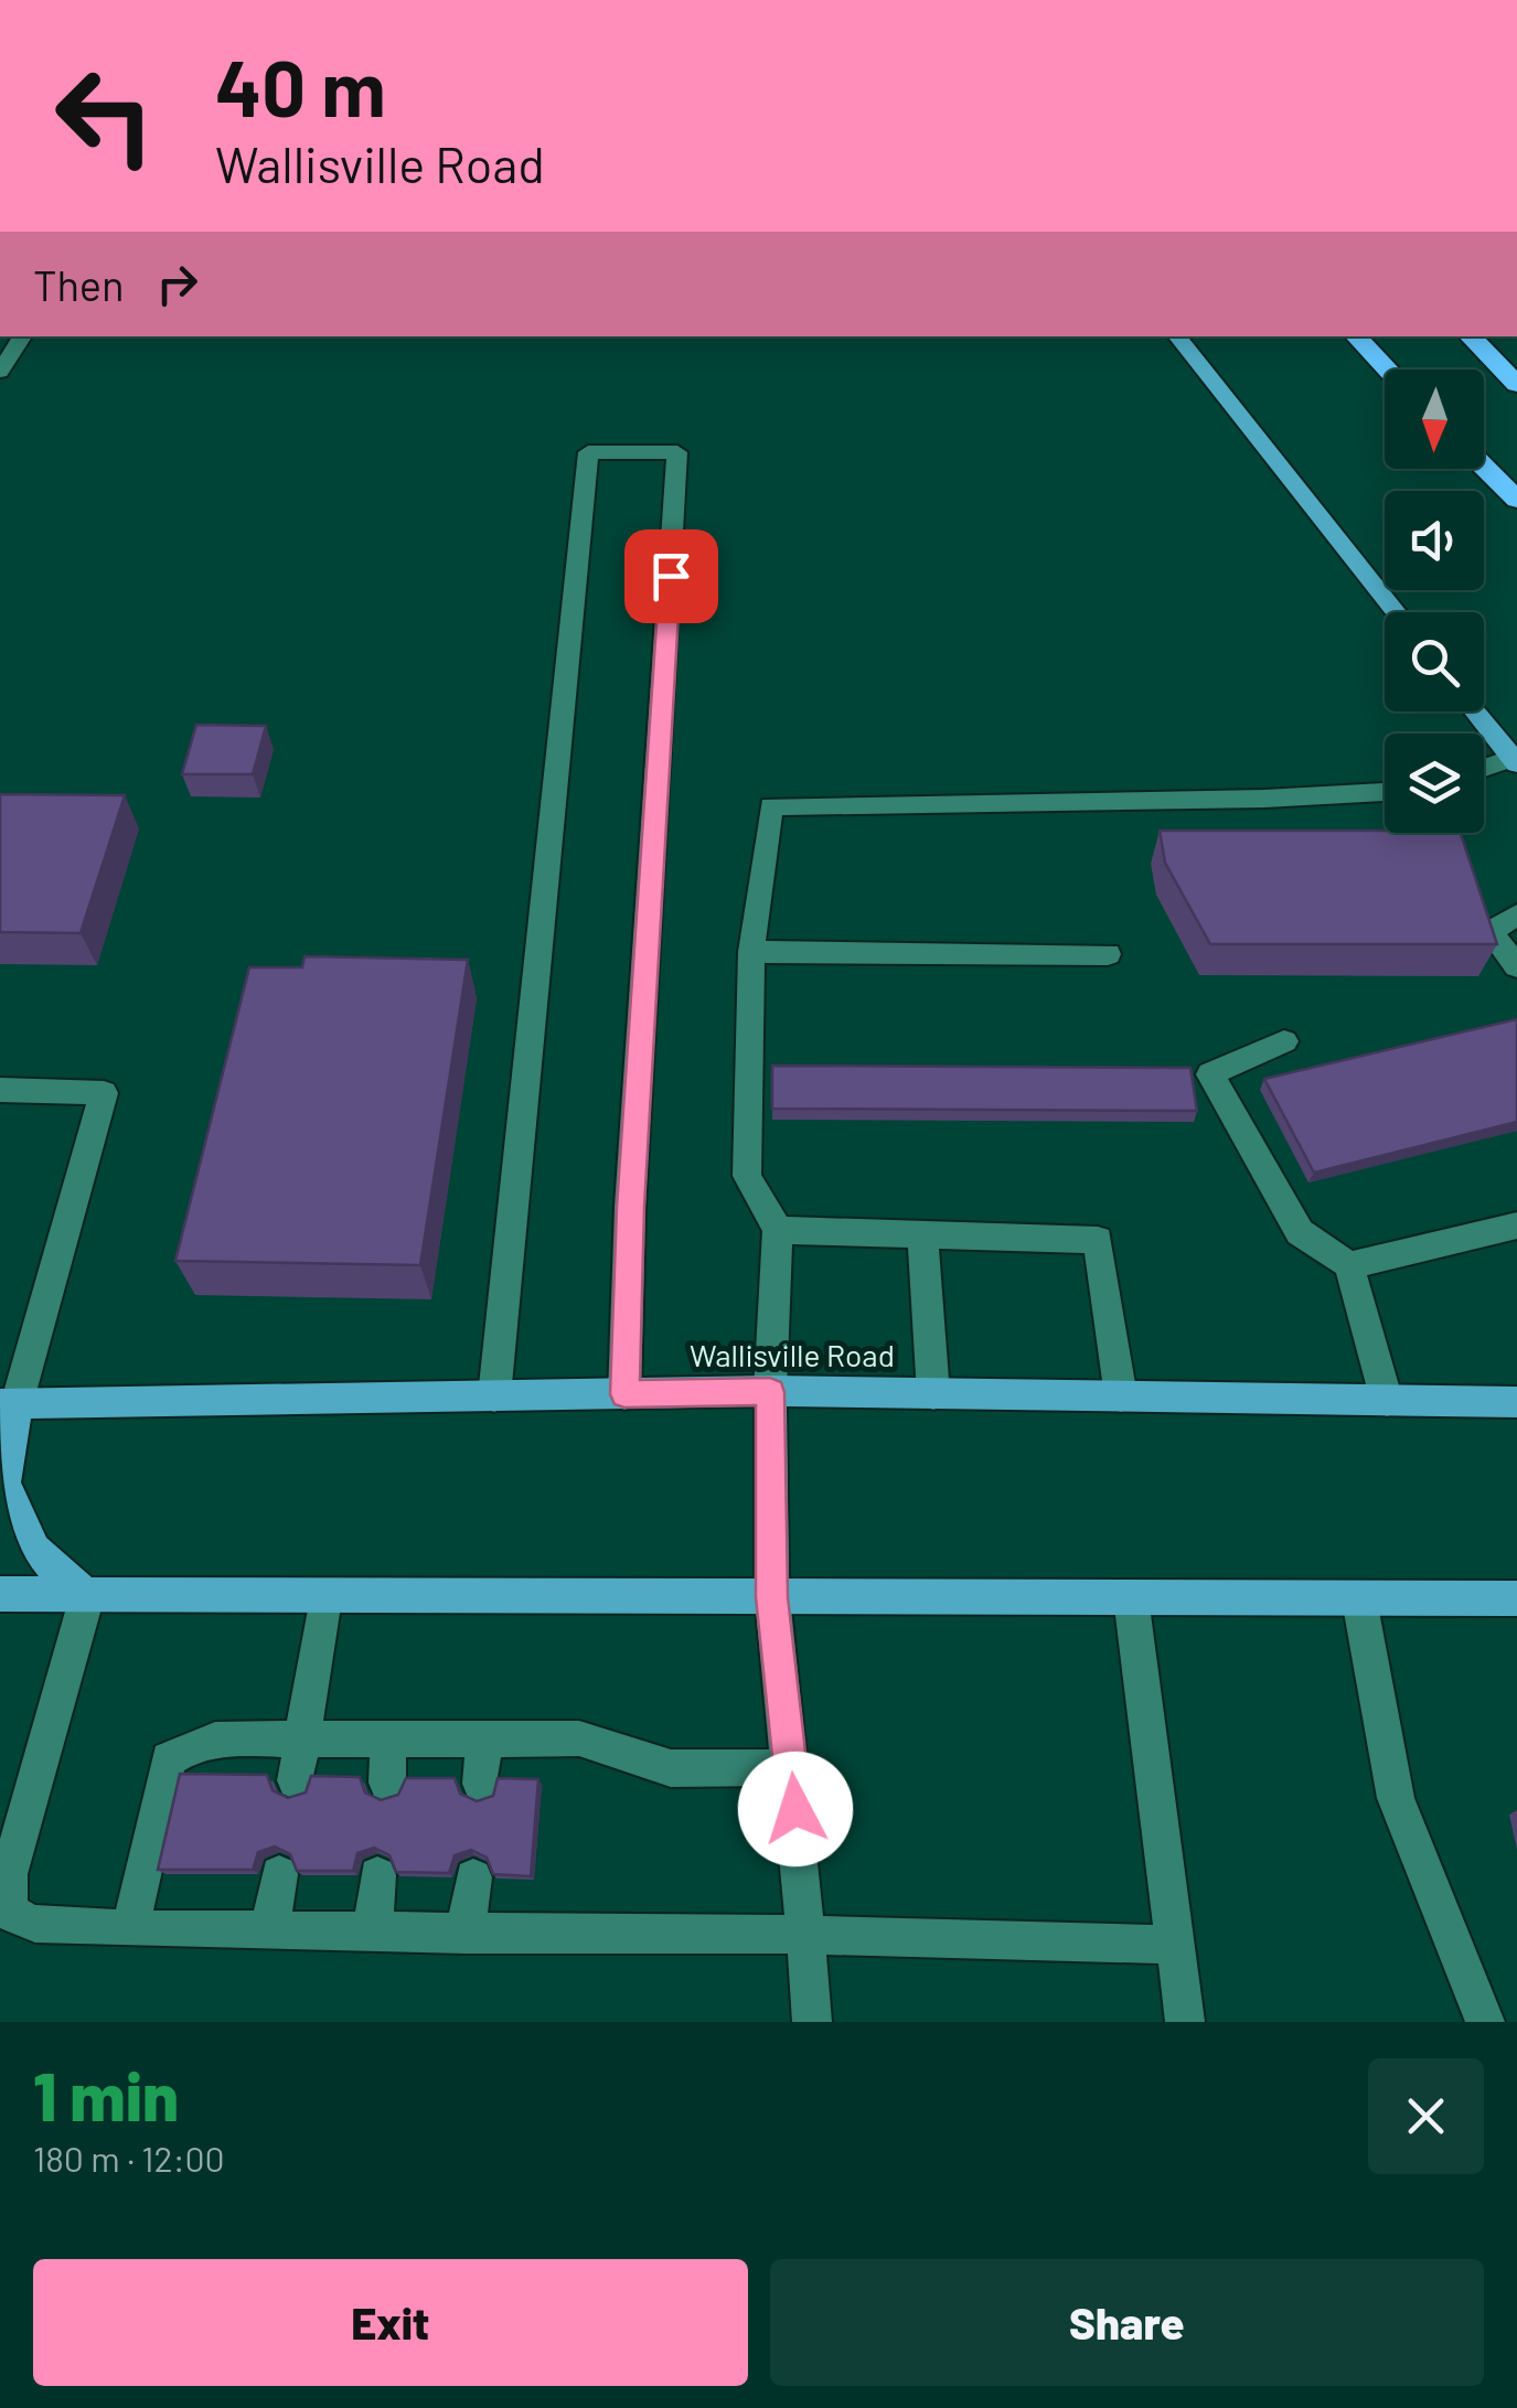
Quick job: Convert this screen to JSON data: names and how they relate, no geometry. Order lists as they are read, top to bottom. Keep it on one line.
{"streets":{"main road":["Wallisville Road"]},"north":"bottom","page":{"turn":["40 m","Wallisville Road"],"then":"Then","heading":["1 min","180 m · 12:00"],"buttons":["Exit","Share"]}}
